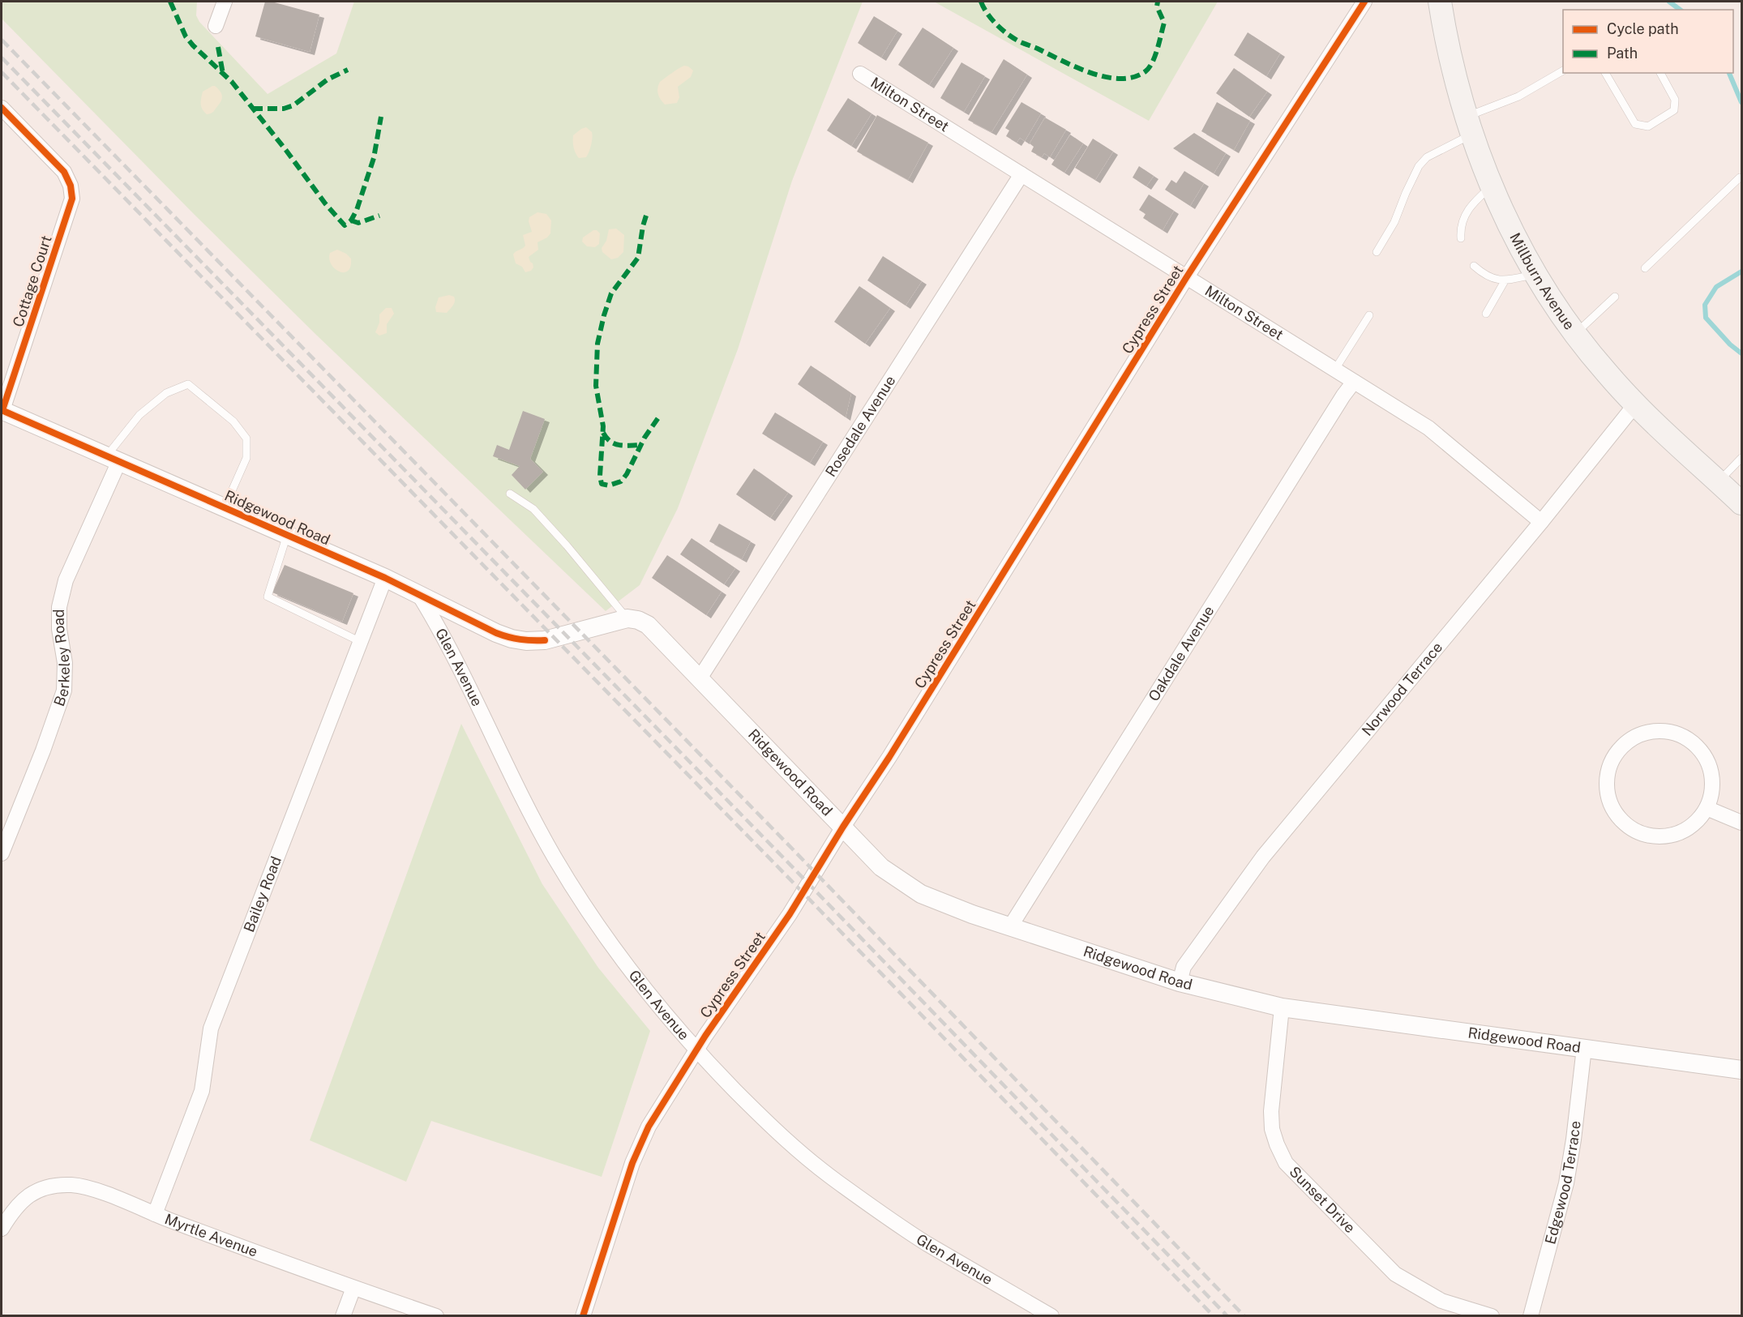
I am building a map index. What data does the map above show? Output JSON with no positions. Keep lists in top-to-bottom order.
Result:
{
  "streets": {
    "main road": ["Millburn Avenue"],
    "street": [
      "Milton Street",
      "Cottage Court",
      "Cypress Street",
      "Rosedale Avenue",
      "Ridgewood Road",
      "Oakdale Avenue",
      "Berkeley Road",
      "Glen Avenue",
      "Norwood Terrace",
      "Bailey Road",
      "Edgewood Terrace",
      "Sunset Drive",
      "Myrtle Avenue"
    ]
  },
  "crossings": [
    ["Milton Street", "Cypress Street"],
    ["Milton Street", "Rosedale Avenue"],
    ["Milton Street", "Oakdale Avenue"],
    ["Milton Street", "Norwood Terrace"],
    ["Millburn Avenue", "Norwood Terrace"],
    ["Cottage Court", "Ridgewood Road"],
    ["Cypress Street", "Ridgewood Road"],
    ["Cypress Street", "Glen Avenue"],
    ["Rosedale Avenue", "Ridgewood Road"],
    ["Ridgewood Road", "Oakdale Avenue"],
    ["Ridgewood Road", "Berkeley Road"],
    ["Ridgewood Road", "Glen Avenue"],
    ["Ridgewood Road", "Norwood Terrace"],
    ["Ridgewood Road", "Bailey Road"],
    ["Ridgewood Road", "Edgewood Terrace"],
    ["Ridgewood Road", "Sunset Drive"],
    ["Bailey Road", "Myrtle Avenue"]
  ],
  "legend": ["Cycle path", "Path"]
}
